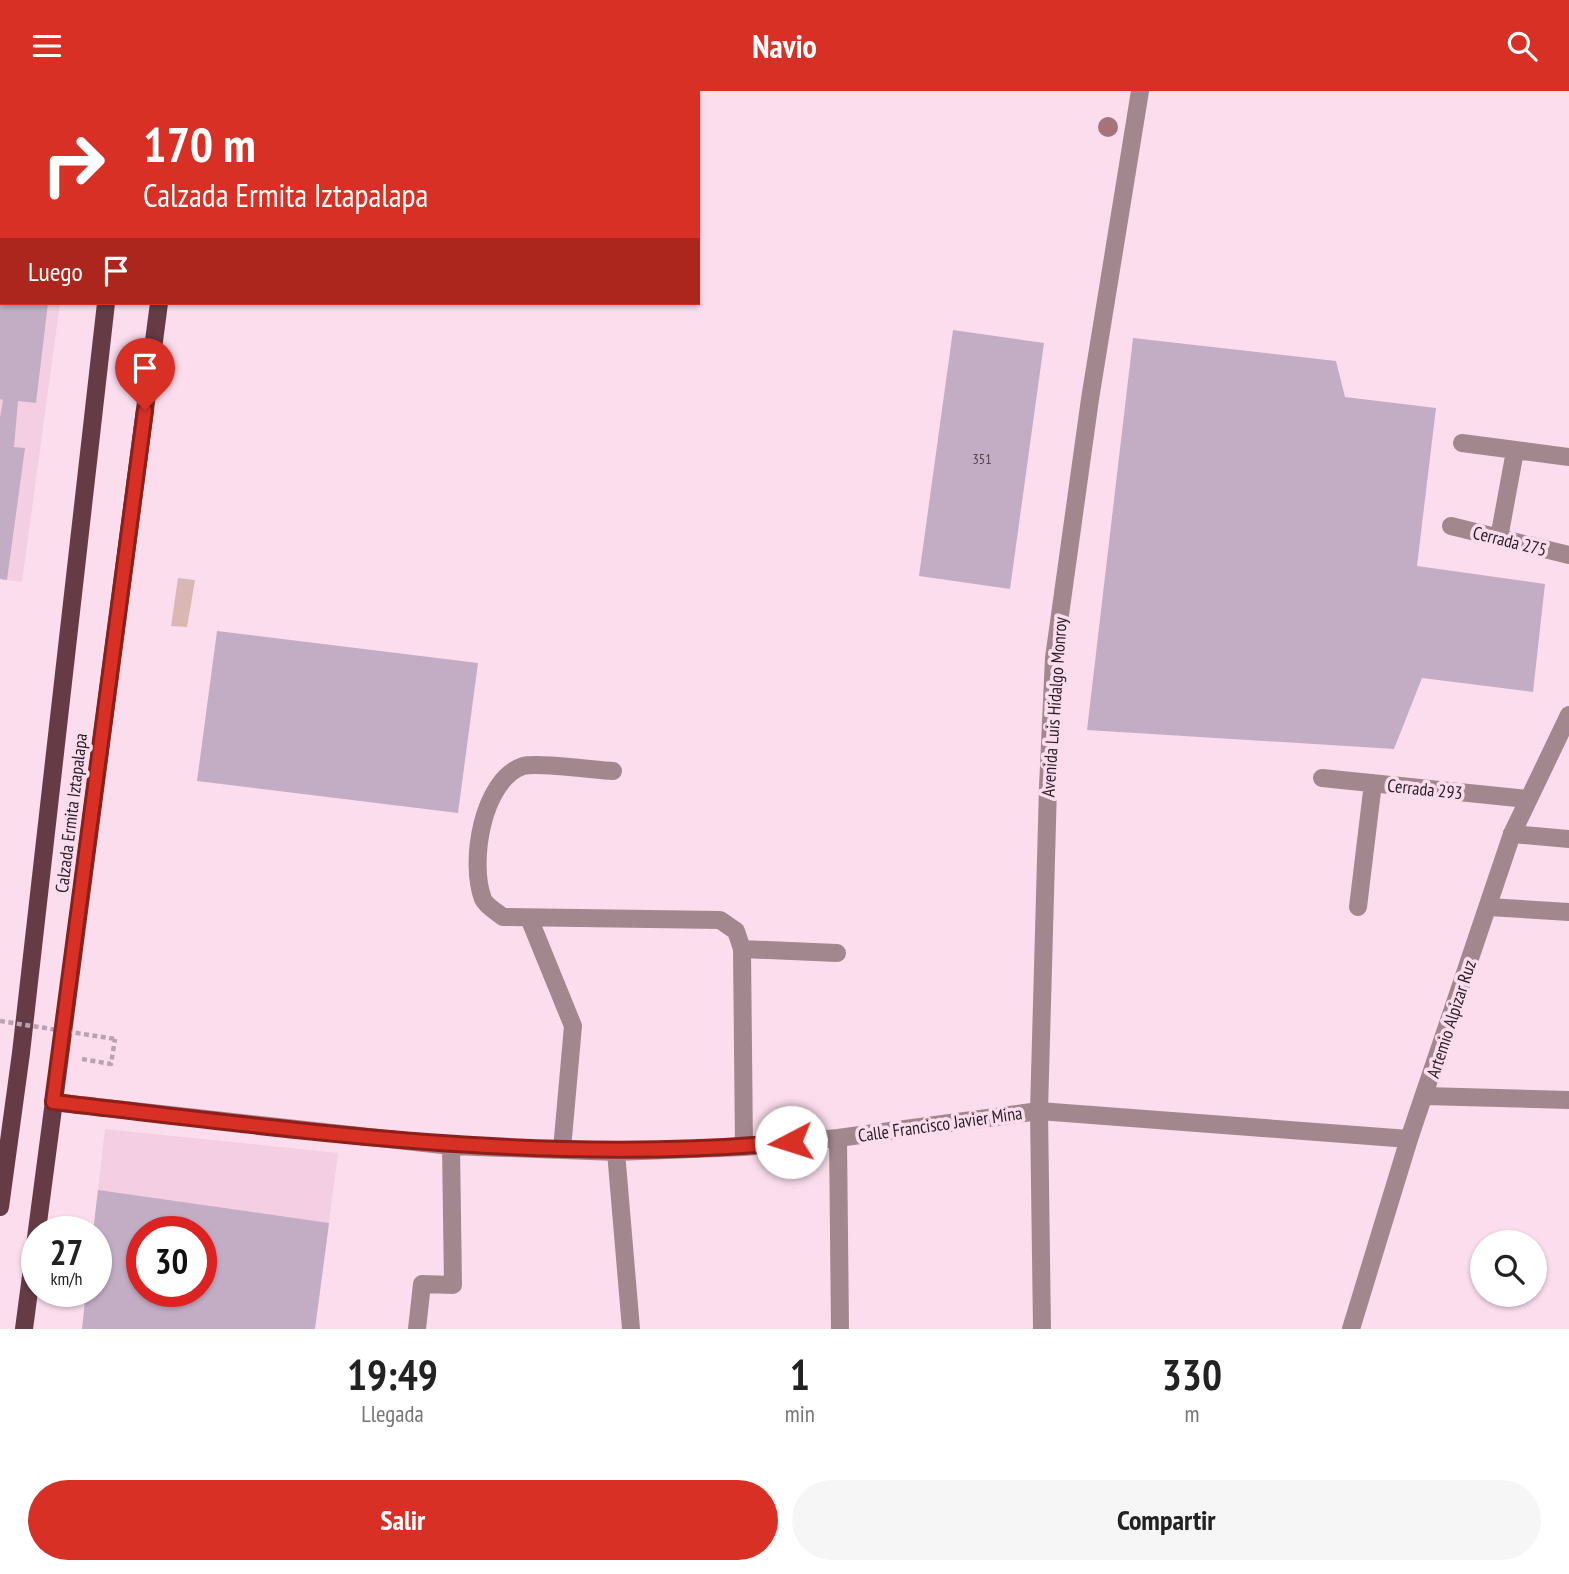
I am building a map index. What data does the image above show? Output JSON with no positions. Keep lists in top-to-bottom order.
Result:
{
  "streets": {
    "main road": ["Calzada Ermita Iztapalapa"],
    "street": [
      "Cerrada 275",
      "Avenida Luis Hidalgo Monroy",
      "Cerrada 293",
      "Artemio Alpizar Ruz",
      "Calle Francisco Javier Mina"
    ]
  },
  "crossings": [
    ["Avenida Luis Hidalgo Monroy", "Calle Francisco Javier Mina"],
    ["Cerrada 293", "Artemio Alpizar Ruz"],
    ["Calzada Ermita Iztapalapa", "Calle Francisco Javier Mina"],
    ["Artemio Alpizar Ruz", "Calle Francisco Javier Mina"]
  ],
  "house_numbers": ["351"],
  "page": {
    "header": "Navio",
    "turn": ["170 m", "Calzada Ermita Iztapalapa"],
    "then": "Luego",
    "speed": "27 km/h",
    "limit": "30",
    "eta": [
      "19:49",
      "Llegada",
      "1",
      "min",
      "330",
      "m"
    ],
    "buttons": ["Salir", "Compartir"]
  }
}
